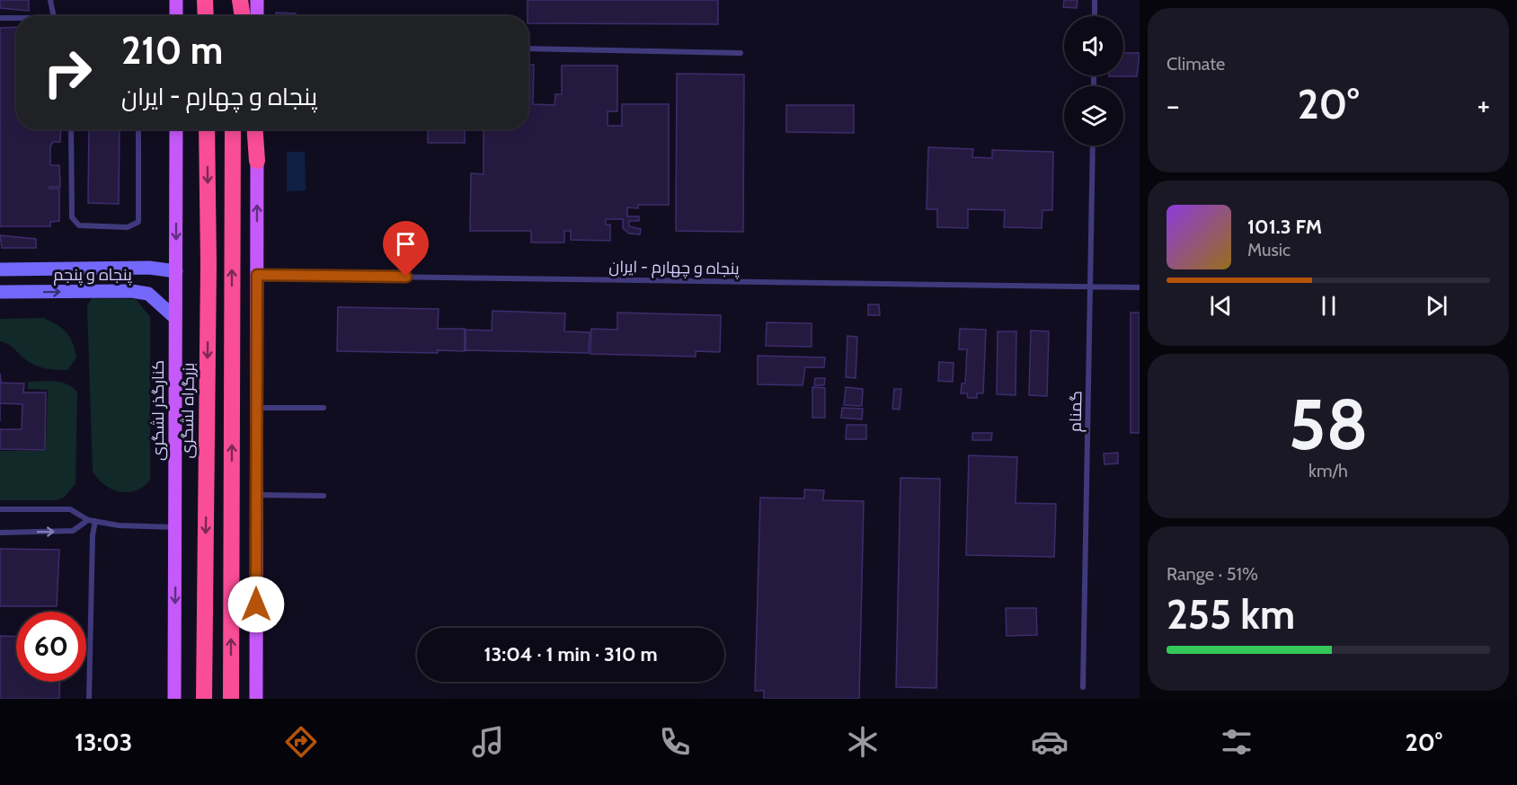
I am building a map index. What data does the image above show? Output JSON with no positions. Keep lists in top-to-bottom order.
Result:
{
  "streets": {
    "highway": ["بزرگراه لشگری"],
    "main road": ["پنجاه و پنجم", "کنارگذر لشگری"],
    "lane": ["پنجاه و چهارم - ایران", "گمنام"]
  },
  "crossings": [
    ["پنجاه و چهارم - ایران", "گمنام"],
    ["پنجاه و پنجم", "کنارگذر لشگری"]
  ],
  "page": {
    "tile": [
      "Climate",
      ["58", "km/h"],
      ["Range · 51%", "255 km"]
    ],
    "turn": ["210 m", "پنجاه و چهارم - ایران"],
    "heat": ["−", "20°", "+"],
    "song": ["101.3 FM", "Music"],
    "limit": "60",
    "trip": "13:04 · 1 min · 310 m",
    "tabs": ["13:03", "20°"]
  }
}
